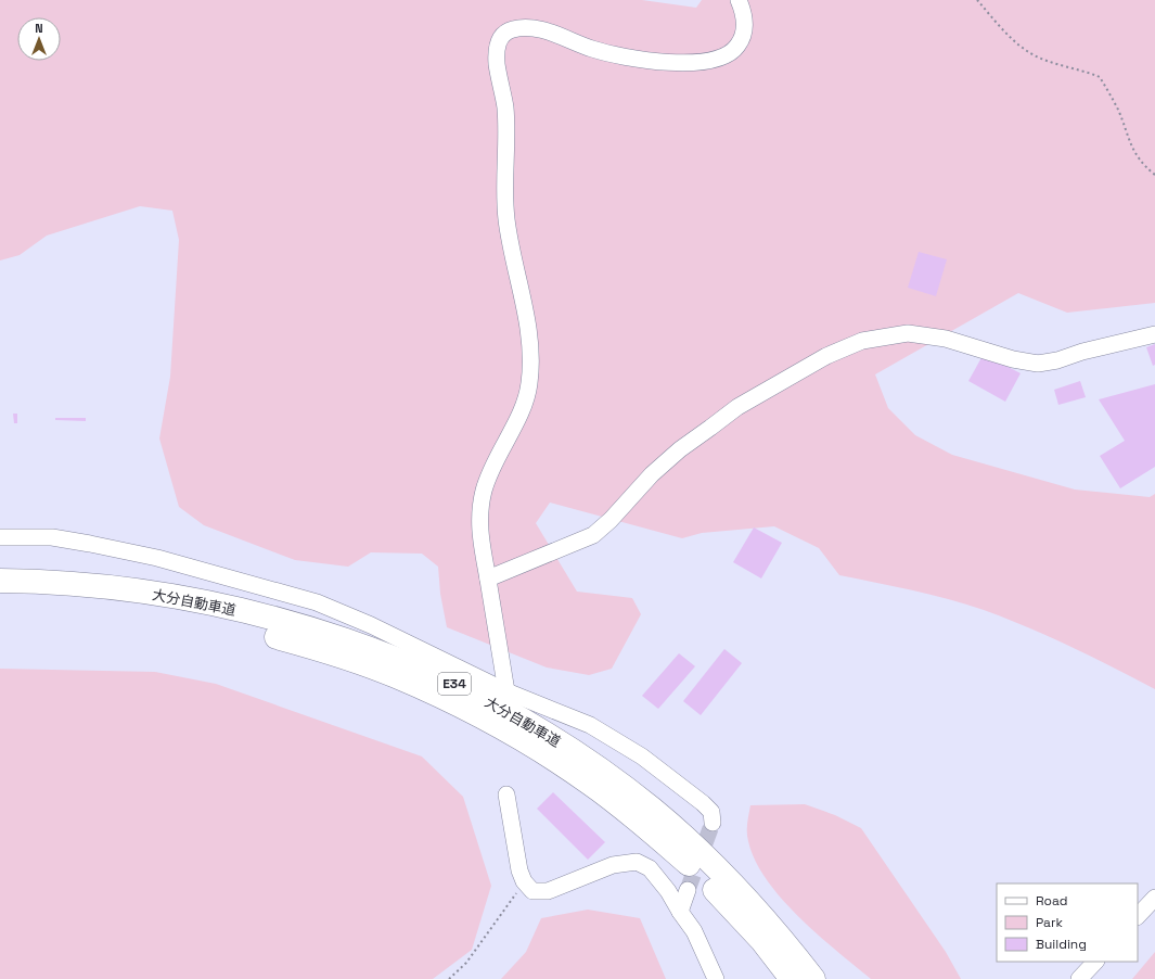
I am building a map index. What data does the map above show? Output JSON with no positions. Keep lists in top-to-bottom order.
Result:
{
  "streets": {
    "highway": ["大分自動車道", "E34"]
  },
  "legend": ["Road", "Park", "Building"],
  "north": "top"
}
